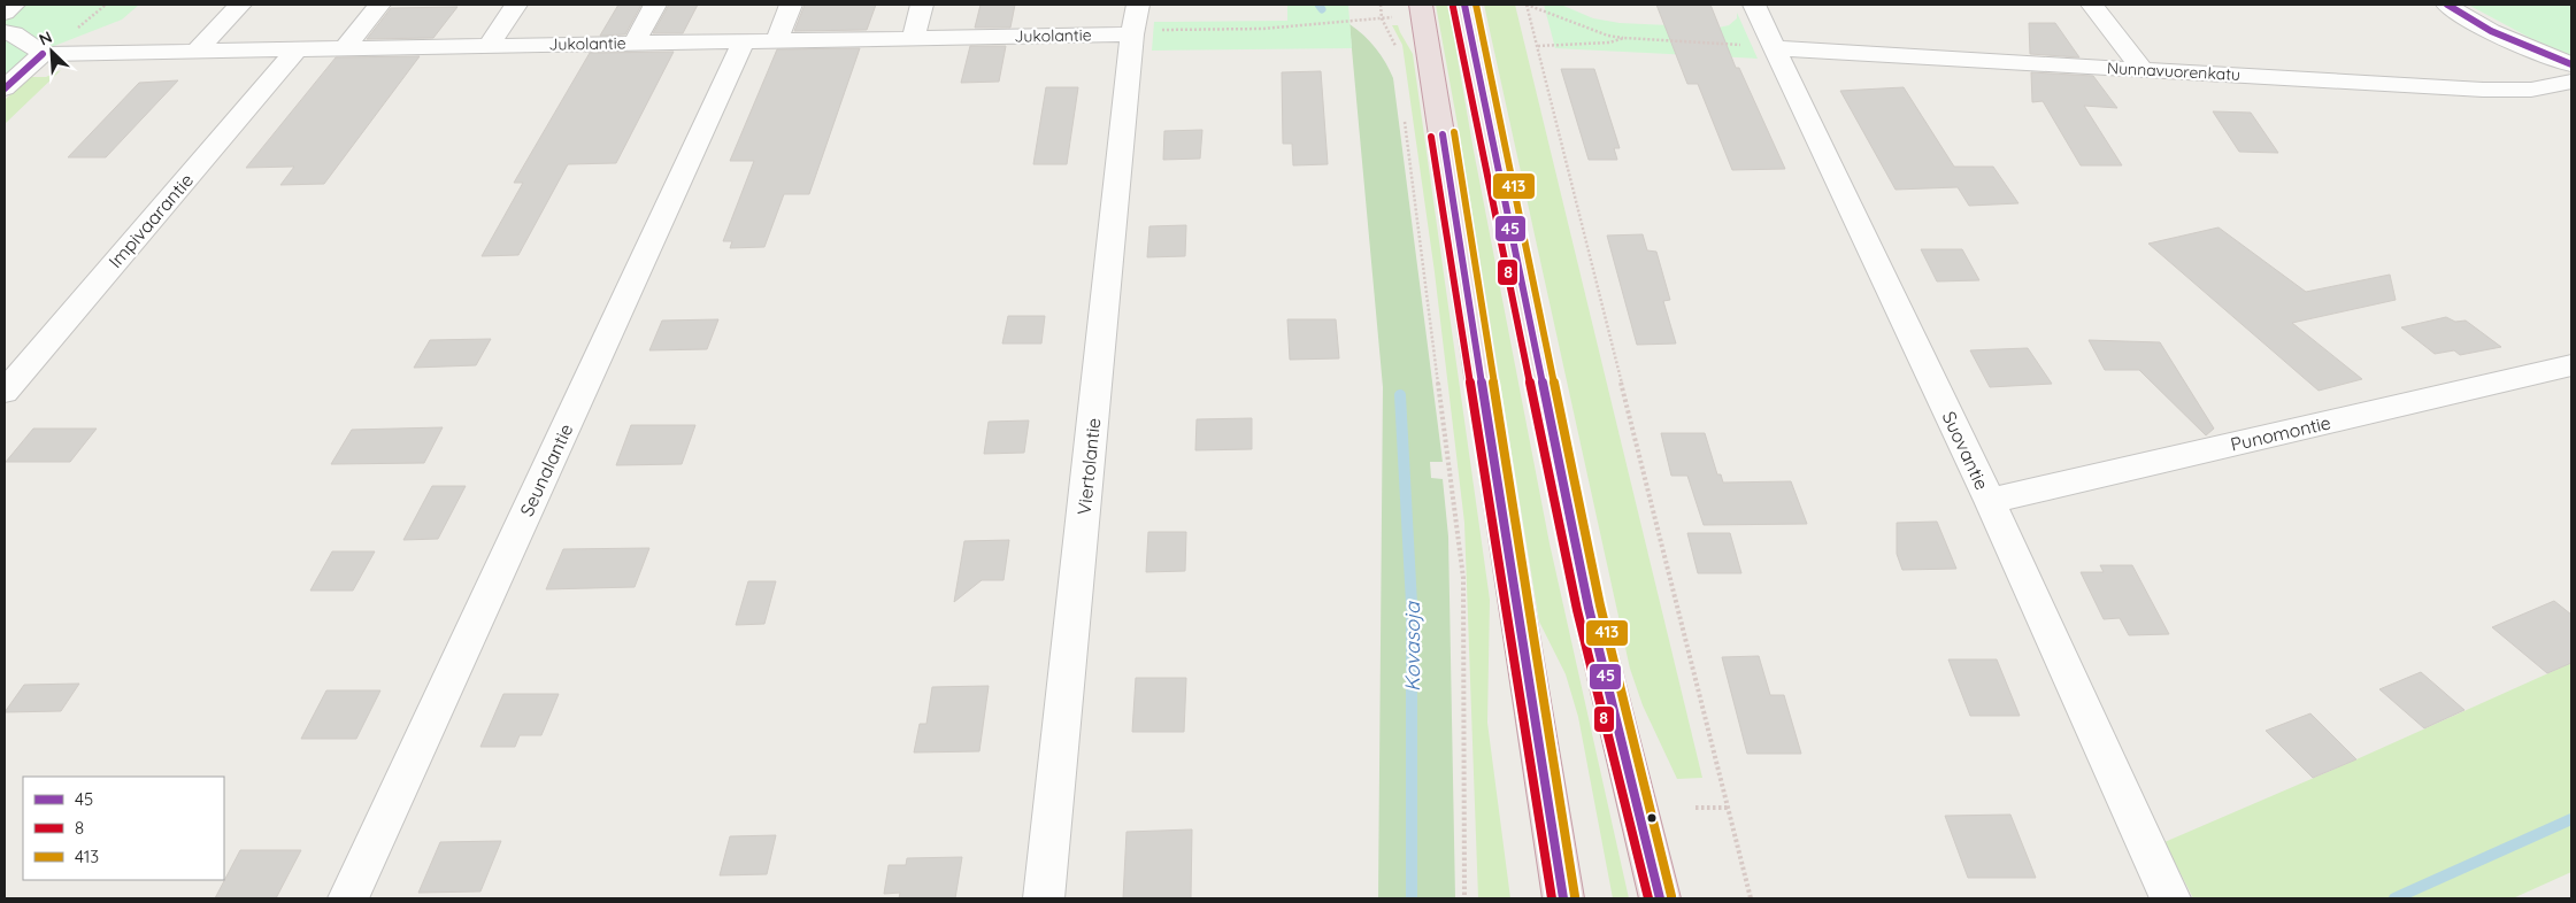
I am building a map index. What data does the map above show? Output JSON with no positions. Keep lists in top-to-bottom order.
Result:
{
  "streets": {
    "street": [
      "Jukolantie",
      "Nunnavuorenkatu",
      "Impivaarantie",
      "Punomontie",
      "Suovantie",
      "Viertolantie",
      "Seunalantie"
    ]
  },
  "crossings": [
    ["Jukolantie", "Impivaarantie"],
    ["Jukolantie", "Viertolantie"],
    ["Jukolantie", "Seunalantie"],
    ["Nunnavuorenkatu", "Suovantie"],
    ["Punomontie", "Suovantie"]
  ],
  "water": ["Kovasoja"],
  "lines": ["transit line 45", "transit line 413", "transit line 8"],
  "legend": ["45", "8", "413"],
  "north": "top left"
}
